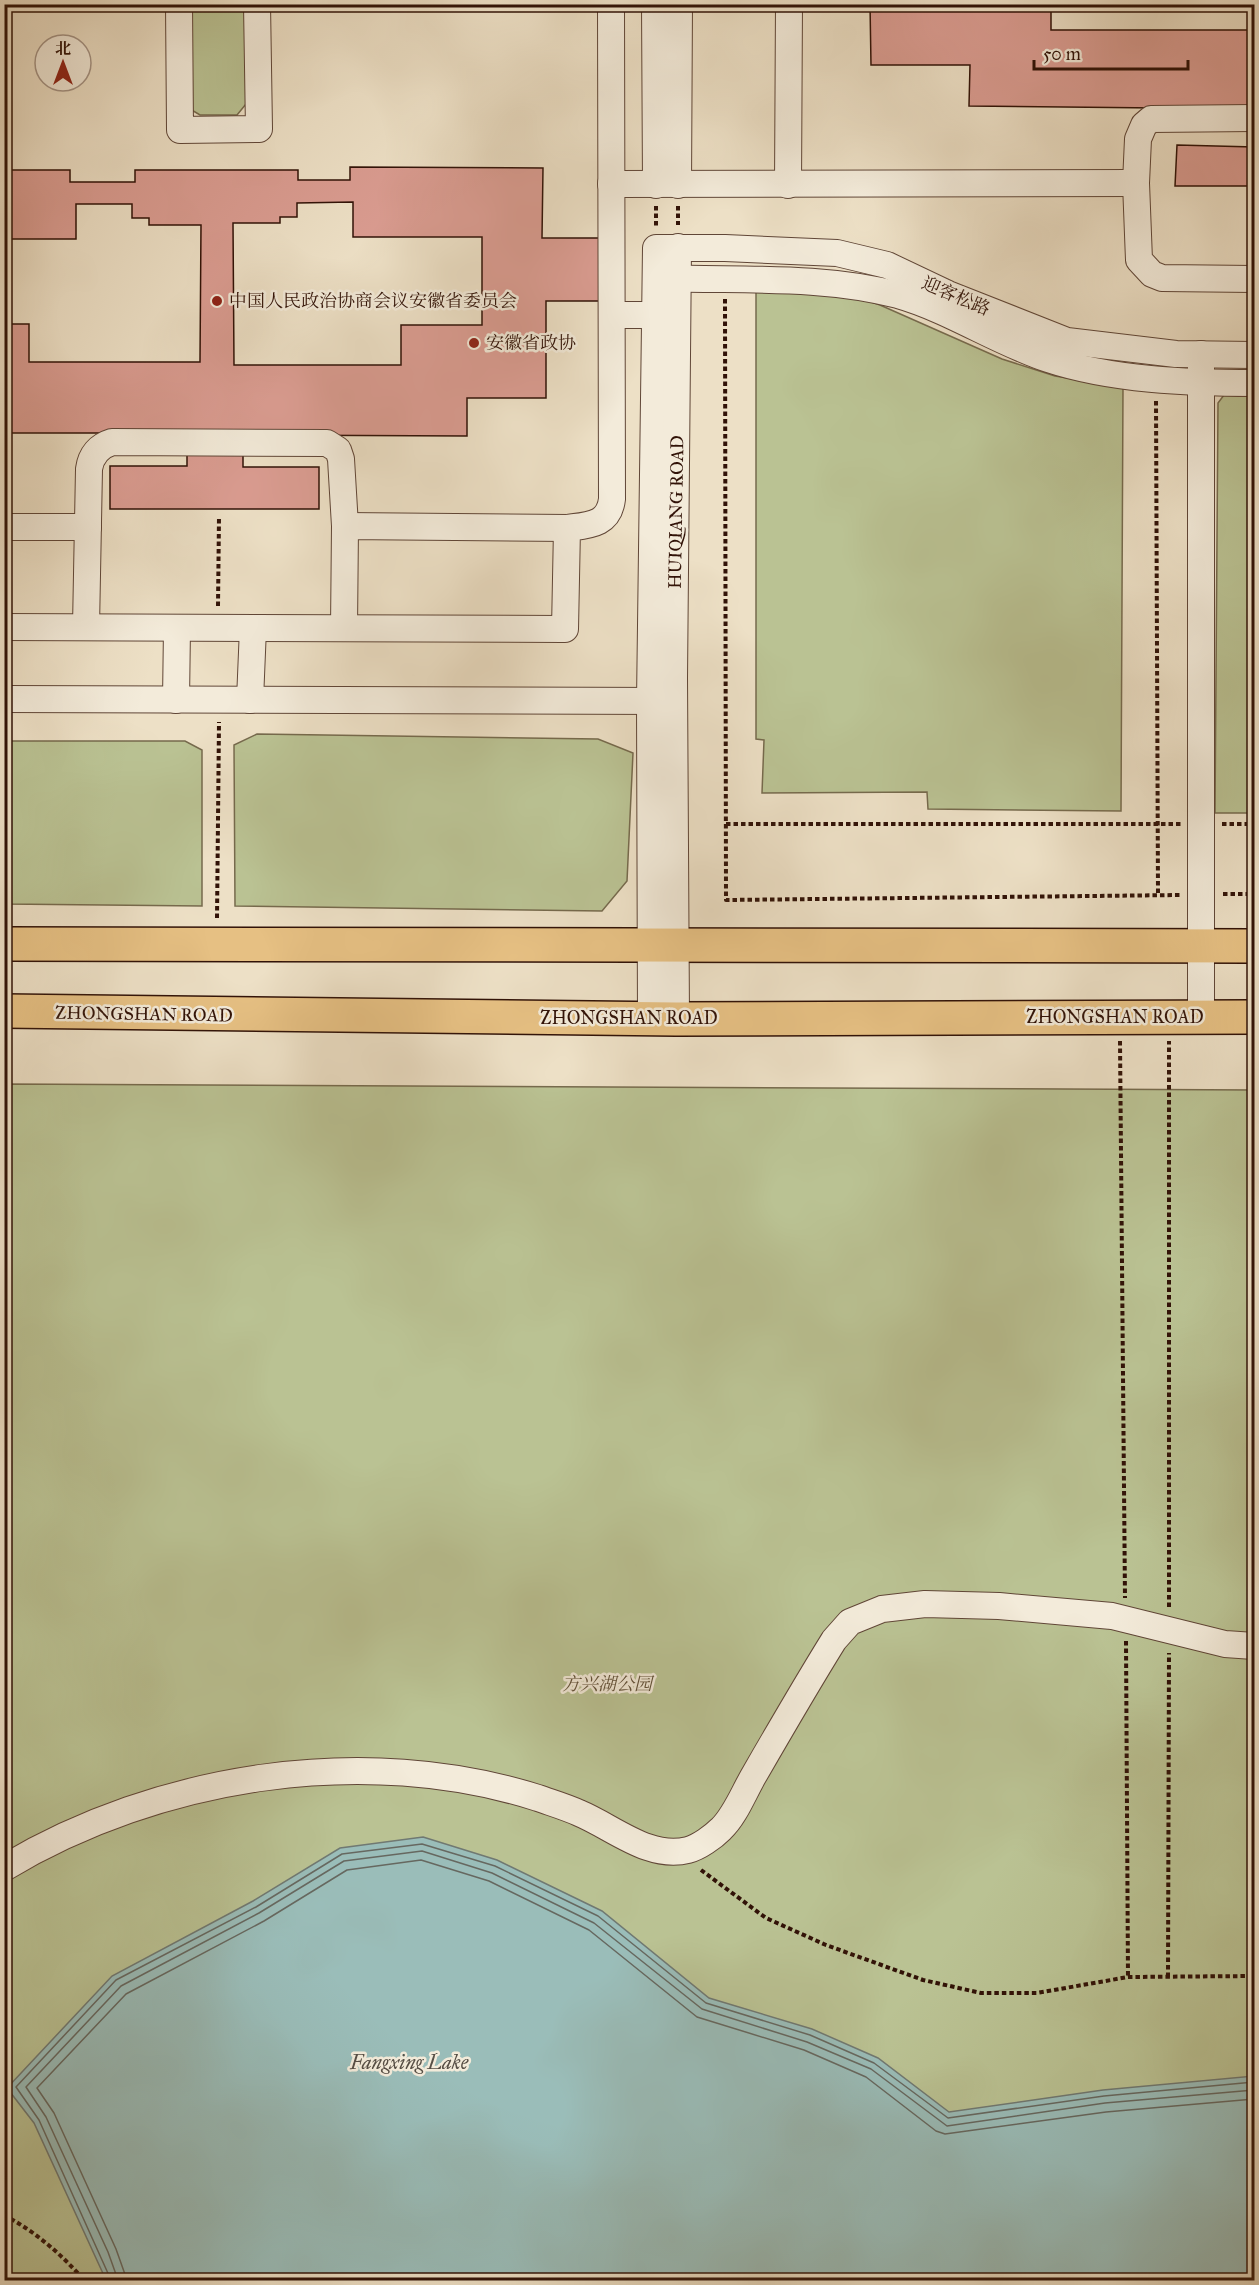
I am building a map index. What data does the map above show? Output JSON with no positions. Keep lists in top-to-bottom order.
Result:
{
  "streets": {
    "main road": ["ZHONGSHAN ROAD"],
    "street": ["迎客松路", "HUIQIANG ROAD"]
  },
  "crossings": [
    ["迎客松路", "HUIQIANG ROAD"],
    ["HUIQIANG ROAD", "ZHONGSHAN ROAD"]
  ],
  "water": ["Fangxing Lake"],
  "parks": ["方兴湖公园"],
  "places": ["中国人民政治协商会议安徽省委员会", "安徽省政协"],
  "scale_bar": "50 m",
  "north": "top"
}
